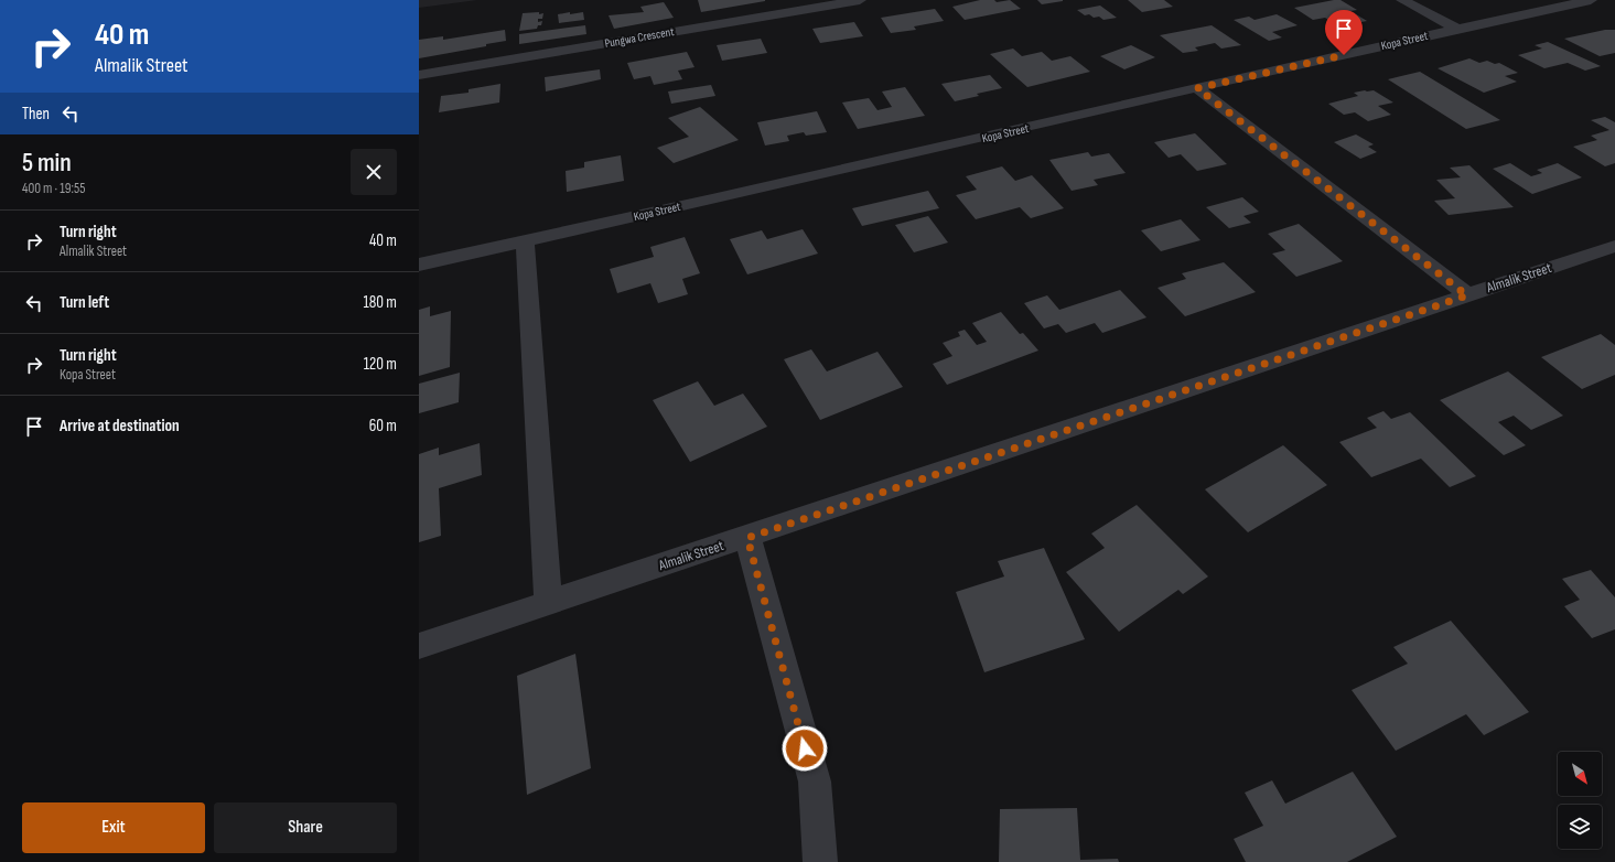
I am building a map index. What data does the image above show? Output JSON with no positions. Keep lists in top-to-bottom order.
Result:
{
  "streets": {
    "street": ["Pungwa Crescent", "Kopa Street", "Almalik Street"]
  },
  "north": "bottom right",
  "page": {
    "turn": ["40 m", "Almalik Street"],
    "then": "Then",
    "heading": ["5 min", "400 m · 19:55"],
    "list": [
      {
        "name": "Turn right",
        "note": "Almalik Street",
        "value": "40 m"
      },
      {
        "name": "Turn left",
        "value": "180 m"
      },
      {
        "name": "Turn right",
        "note": "Kopa Street",
        "value": "120 m"
      },
      {
        "name": "Arrive at destination",
        "value": "60 m"
      }
    ],
    "buttons": ["Exit", "Share"]
  }
}
